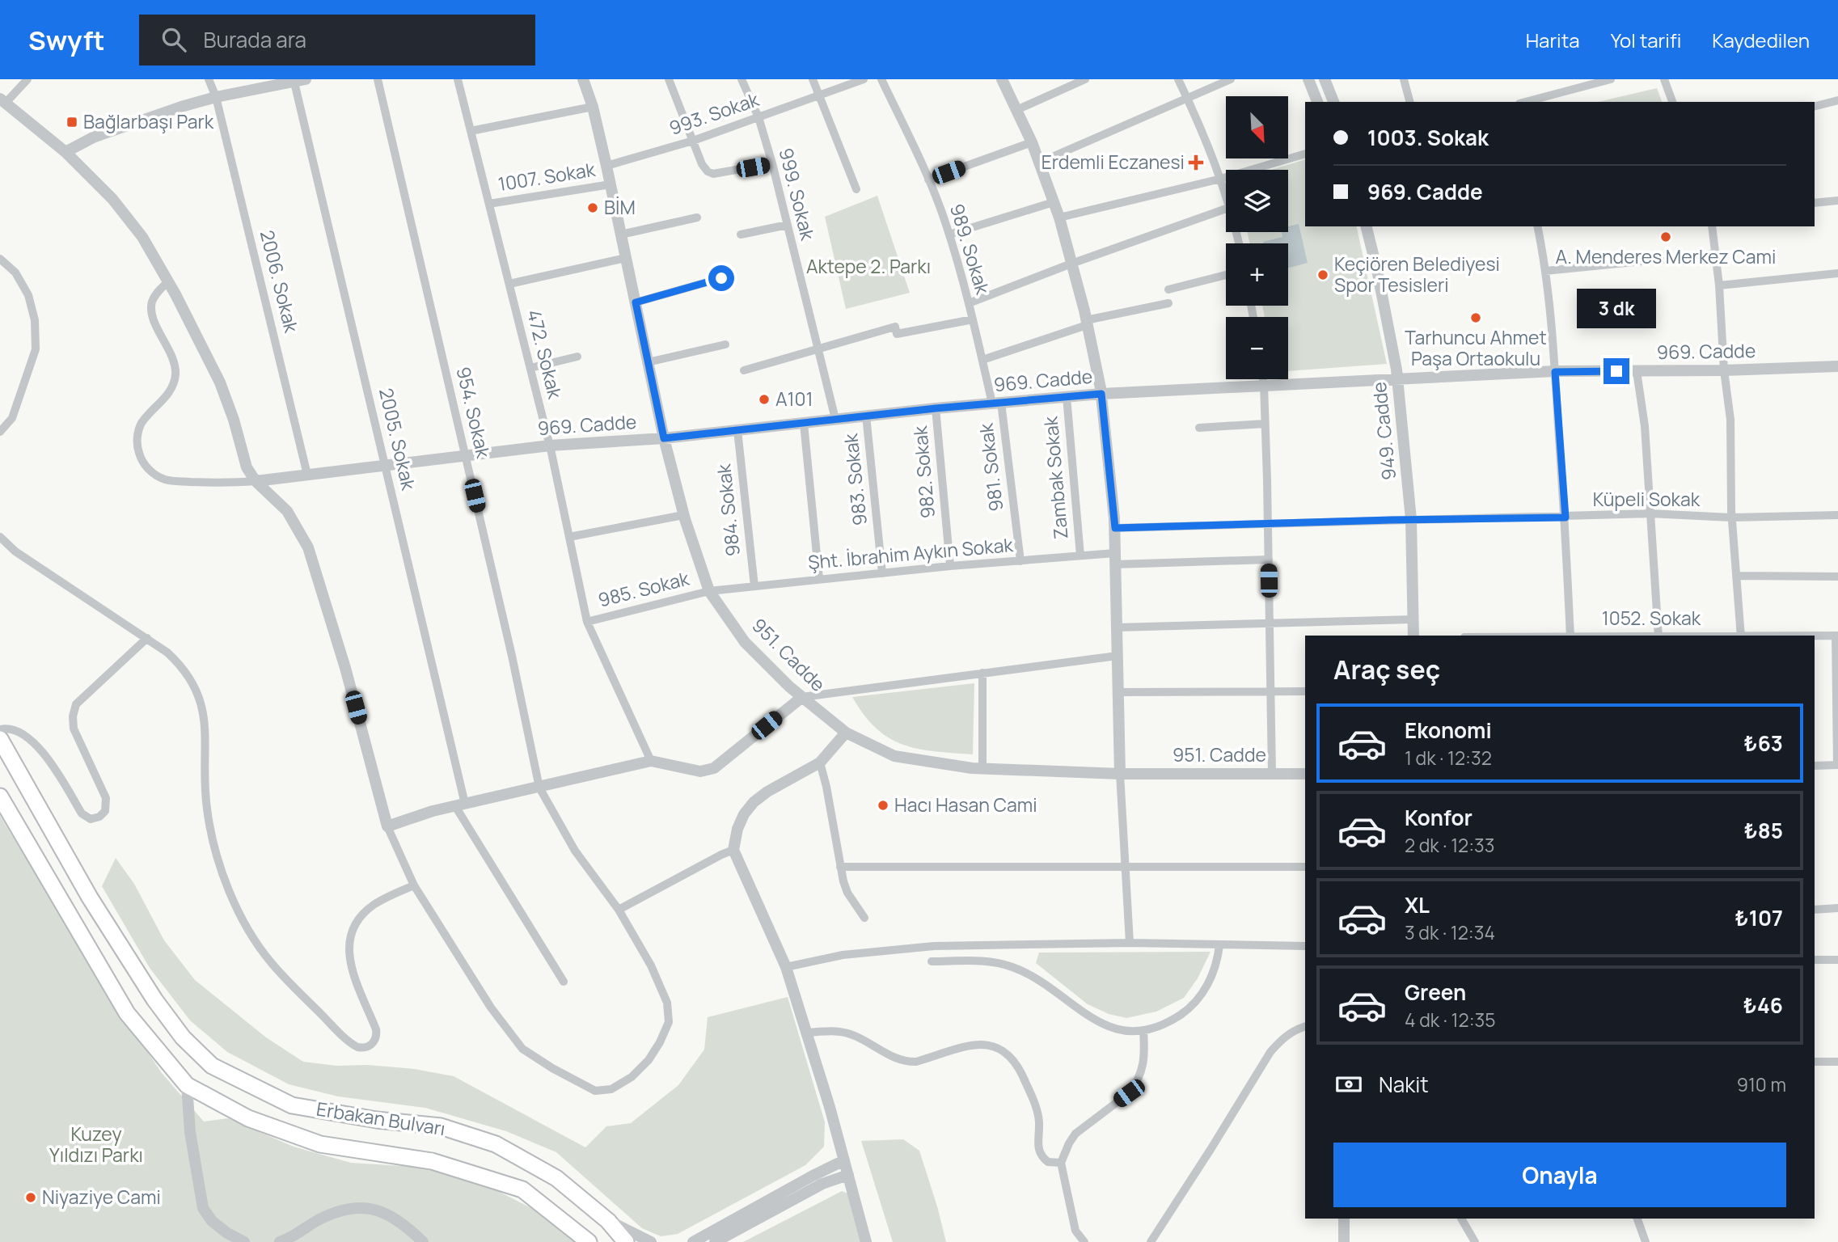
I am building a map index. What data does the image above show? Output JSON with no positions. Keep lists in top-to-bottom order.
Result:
{
  "streets": {
    "highway": ["Erbakan Bulvarı"],
    "street": [
      "993. Sokak",
      "1007. Sokak",
      "999. Sokak",
      "989. Sokak",
      "2006. Sokak",
      "969. Cadde",
      "472. Sokak",
      "954. Sokak",
      "949. Cadde",
      "2005. Sokak",
      "981. Sokak",
      "982. Sokak",
      "Zambak Sokak",
      "983. Sokak",
      "Küpeli Sokak",
      "984. Sokak",
      "Şht. İbrahim Aykın Sokak",
      "985. Sokak",
      "1052. Sokak",
      "951. Cadde"
    ]
  },
  "crossings": [
    ["993. Sokak", "999. Sokak"],
    ["993. Sokak", "951. Cadde"],
    ["1007. Sokak", "472. Sokak"],
    ["1007. Sokak", "951. Cadde"],
    ["999. Sokak", "969. Cadde"],
    ["989. Sokak", "969. Cadde"],
    ["989. Sokak", "981. Sokak"],
    ["2006. Sokak", "969. Cadde"],
    ["969. Cadde", "472. Sokak"],
    ["969. Cadde", "954. Sokak"],
    ["969. Cadde", "949. Cadde"],
    ["969. Cadde", "2005. Sokak"],
    ["969. Cadde", "981. Sokak"],
    ["969. Cadde", "982. Sokak"],
    ["969. Cadde", "Zambak Sokak"],
    ["969. Cadde", "983. Sokak"],
    ["969. Cadde", "984. Sokak"],
    ["969. Cadde", "951. Cadde"],
    ["472. Sokak", "985. Sokak"],
    ["949. Cadde", "Küpeli Sokak"],
    ["981. Sokak", "Şht. İbrahim Aykın Sokak"],
    ["982. Sokak", "Şht. İbrahim Aykın Sokak"],
    ["Zambak Sokak", "Şht. İbrahim Aykın Sokak"],
    ["983. Sokak", "Şht. İbrahim Aykın Sokak"],
    ["984. Sokak", "Şht. İbrahim Aykın Sokak"],
    ["Şht. İbrahim Aykın Sokak", "985. Sokak"],
    ["Şht. İbrahim Aykın Sokak", "951. Cadde"],
    ["985. Sokak", "951. Cadde"]
  ],
  "parks": ["Aktepe 2. Parkı", "Kuzey Yıldızı Parkı"],
  "places": {
    "transit": ["Bağlarbaşı Park"],
    "health": ["Erdemli Eczanesi"],
    "other": [
      "BİM",
      "A. Menderes Merkez Cami",
      "Keçiören Belediyesi Spor Tesisleri",
      "Tarhuncu Ahmet Paşa Ortaokulu",
      "A101",
      "Hacı Hasan Cami",
      "Niyaziye Cami"
    ]
  },
  "north": "bottom right",
  "page": {
    "header": "Swyft",
    "search": "Burada ara",
    "nav": ["Harita", "Yol tarifi", "Kaydedilen"],
    "map_buttons": ["+", "−"],
    "banner": ["1003. Sokak", "969. Cadde"],
    "bubble": "3 dk",
    "heading": "Araç seç",
    "list": [
      {
        "name": "Ekonomi",
        "note": "1 dk · 12:32",
        "value": "₺63"
      },
      {
        "name": "Konfor",
        "note": "2 dk · 12:33",
        "value": "₺85"
      },
      {
        "name": "XL",
        "note": "3 dk · 12:34",
        "value": "₺107"
      },
      {
        "name": "Green",
        "note": "4 dk · 12:35",
        "value": "₺46"
      }
    ],
    "pay": ["Nakit", "910 m"],
    "buttons": "Onayla"
  }
}
